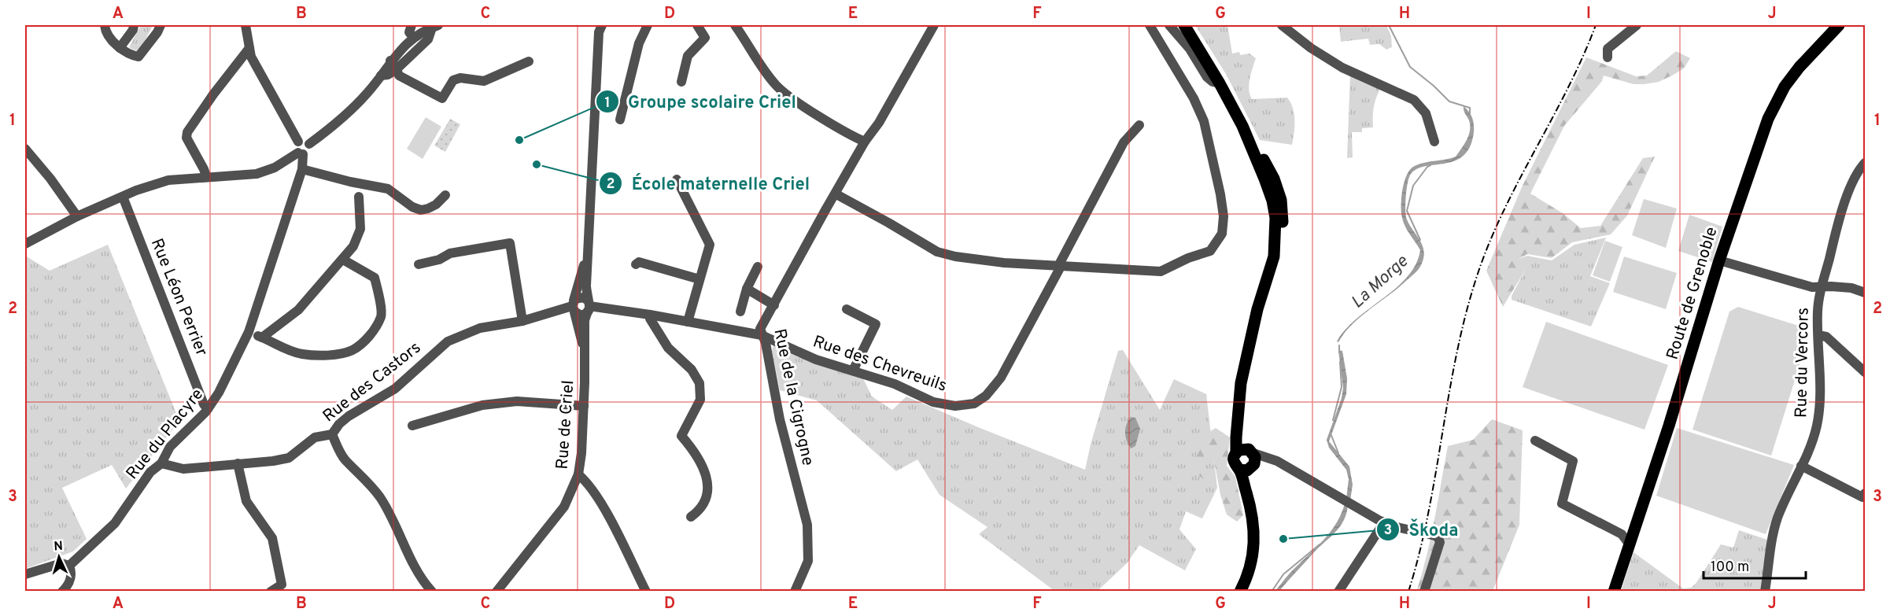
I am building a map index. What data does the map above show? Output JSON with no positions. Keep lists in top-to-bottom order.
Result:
{
  "streets": {
    "main road": ["Route de Grenoble"],
    "street": [
      "Rue Léon Perrier",
      "Rue du Vercors",
      "Rue des Chevreuils",
      "Rue des Castors",
      "Rue de la Cigrogne",
      "Rue de Criel",
      "Rue du Placyre"
    ]
  },
  "crossings": [
    ["Rue Léon Perrier", "Rue du Placyre"],
    ["Rue des Chevreuils", "Rue de la Cigrogne"],
    ["Rue des Chevreuils", "Rue de Criel"],
    ["Rue des Castors", "Rue de Criel"],
    ["Rue des Castors", "Rue du Placyre"]
  ],
  "water": ["La Morge"],
  "places": ["Groupe scolaire Criel", "École maternelle Criel", "Škoda"],
  "scale_bar": "100 m",
  "north": "top",
  "grid": {
    "columns": [
      "A",
      "B",
      "C",
      "D",
      "E",
      "F",
      "G",
      "H",
      "I",
      "J"
    ],
    "rows": ["1", "2", "3"]
  }
}
